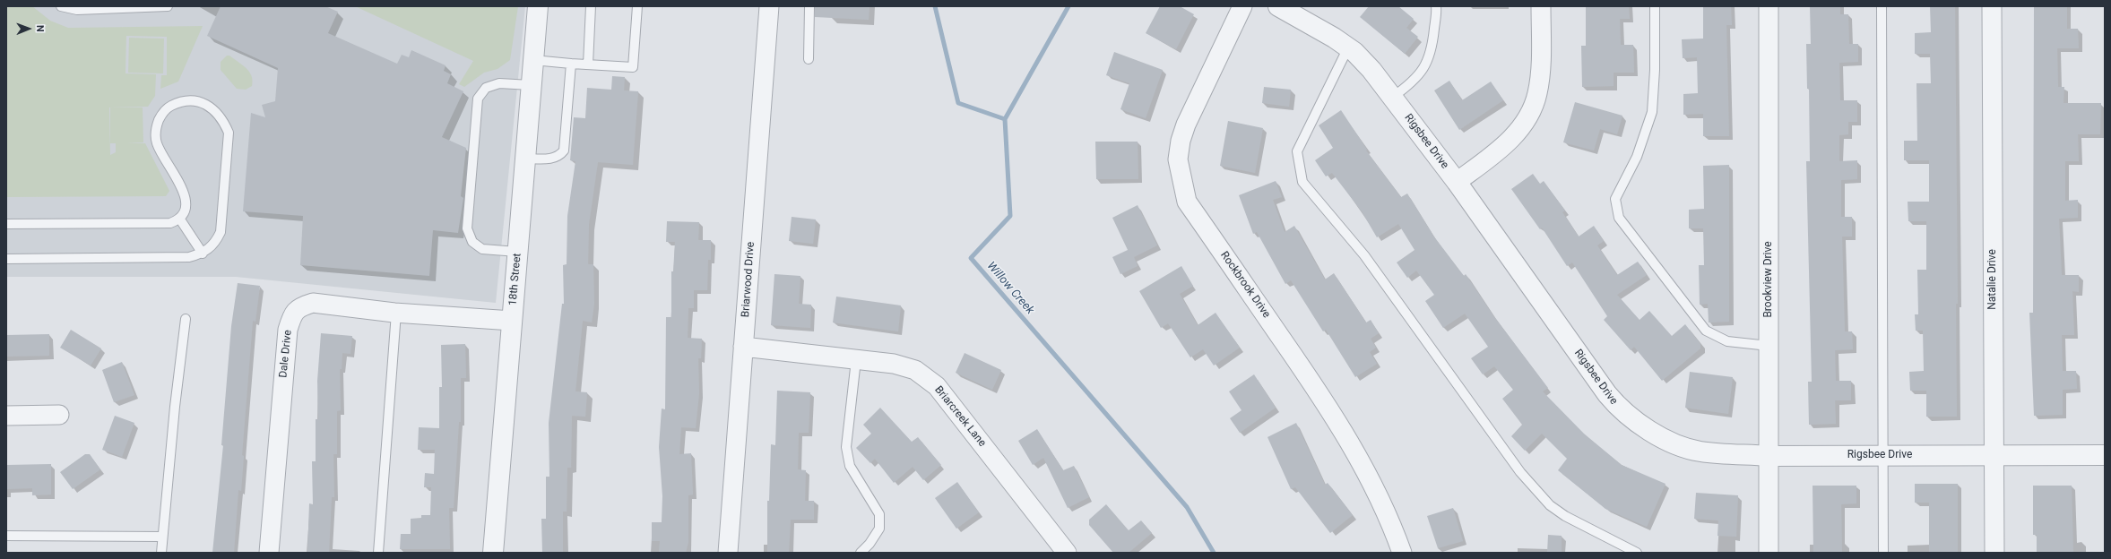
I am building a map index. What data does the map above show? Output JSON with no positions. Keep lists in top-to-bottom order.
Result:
{
  "streets": {
    "street": [
      "Rigsbee Drive",
      "18th Street",
      "Briarwood Drive",
      "Brookview Drive",
      "Natalie Drive",
      "Rockbrook Drive",
      "Dale Drive",
      "Briarcreek Lane"
    ]
  },
  "crossings": [
    ["Rigsbee Drive", "Brookview Drive"],
    ["Rigsbee Drive", "Natalie Drive"],
    ["18th Street", "Dale Drive"],
    ["Briarwood Drive", "Briarcreek Lane"]
  ],
  "water": ["Willow Creek"],
  "north": "right"
}
